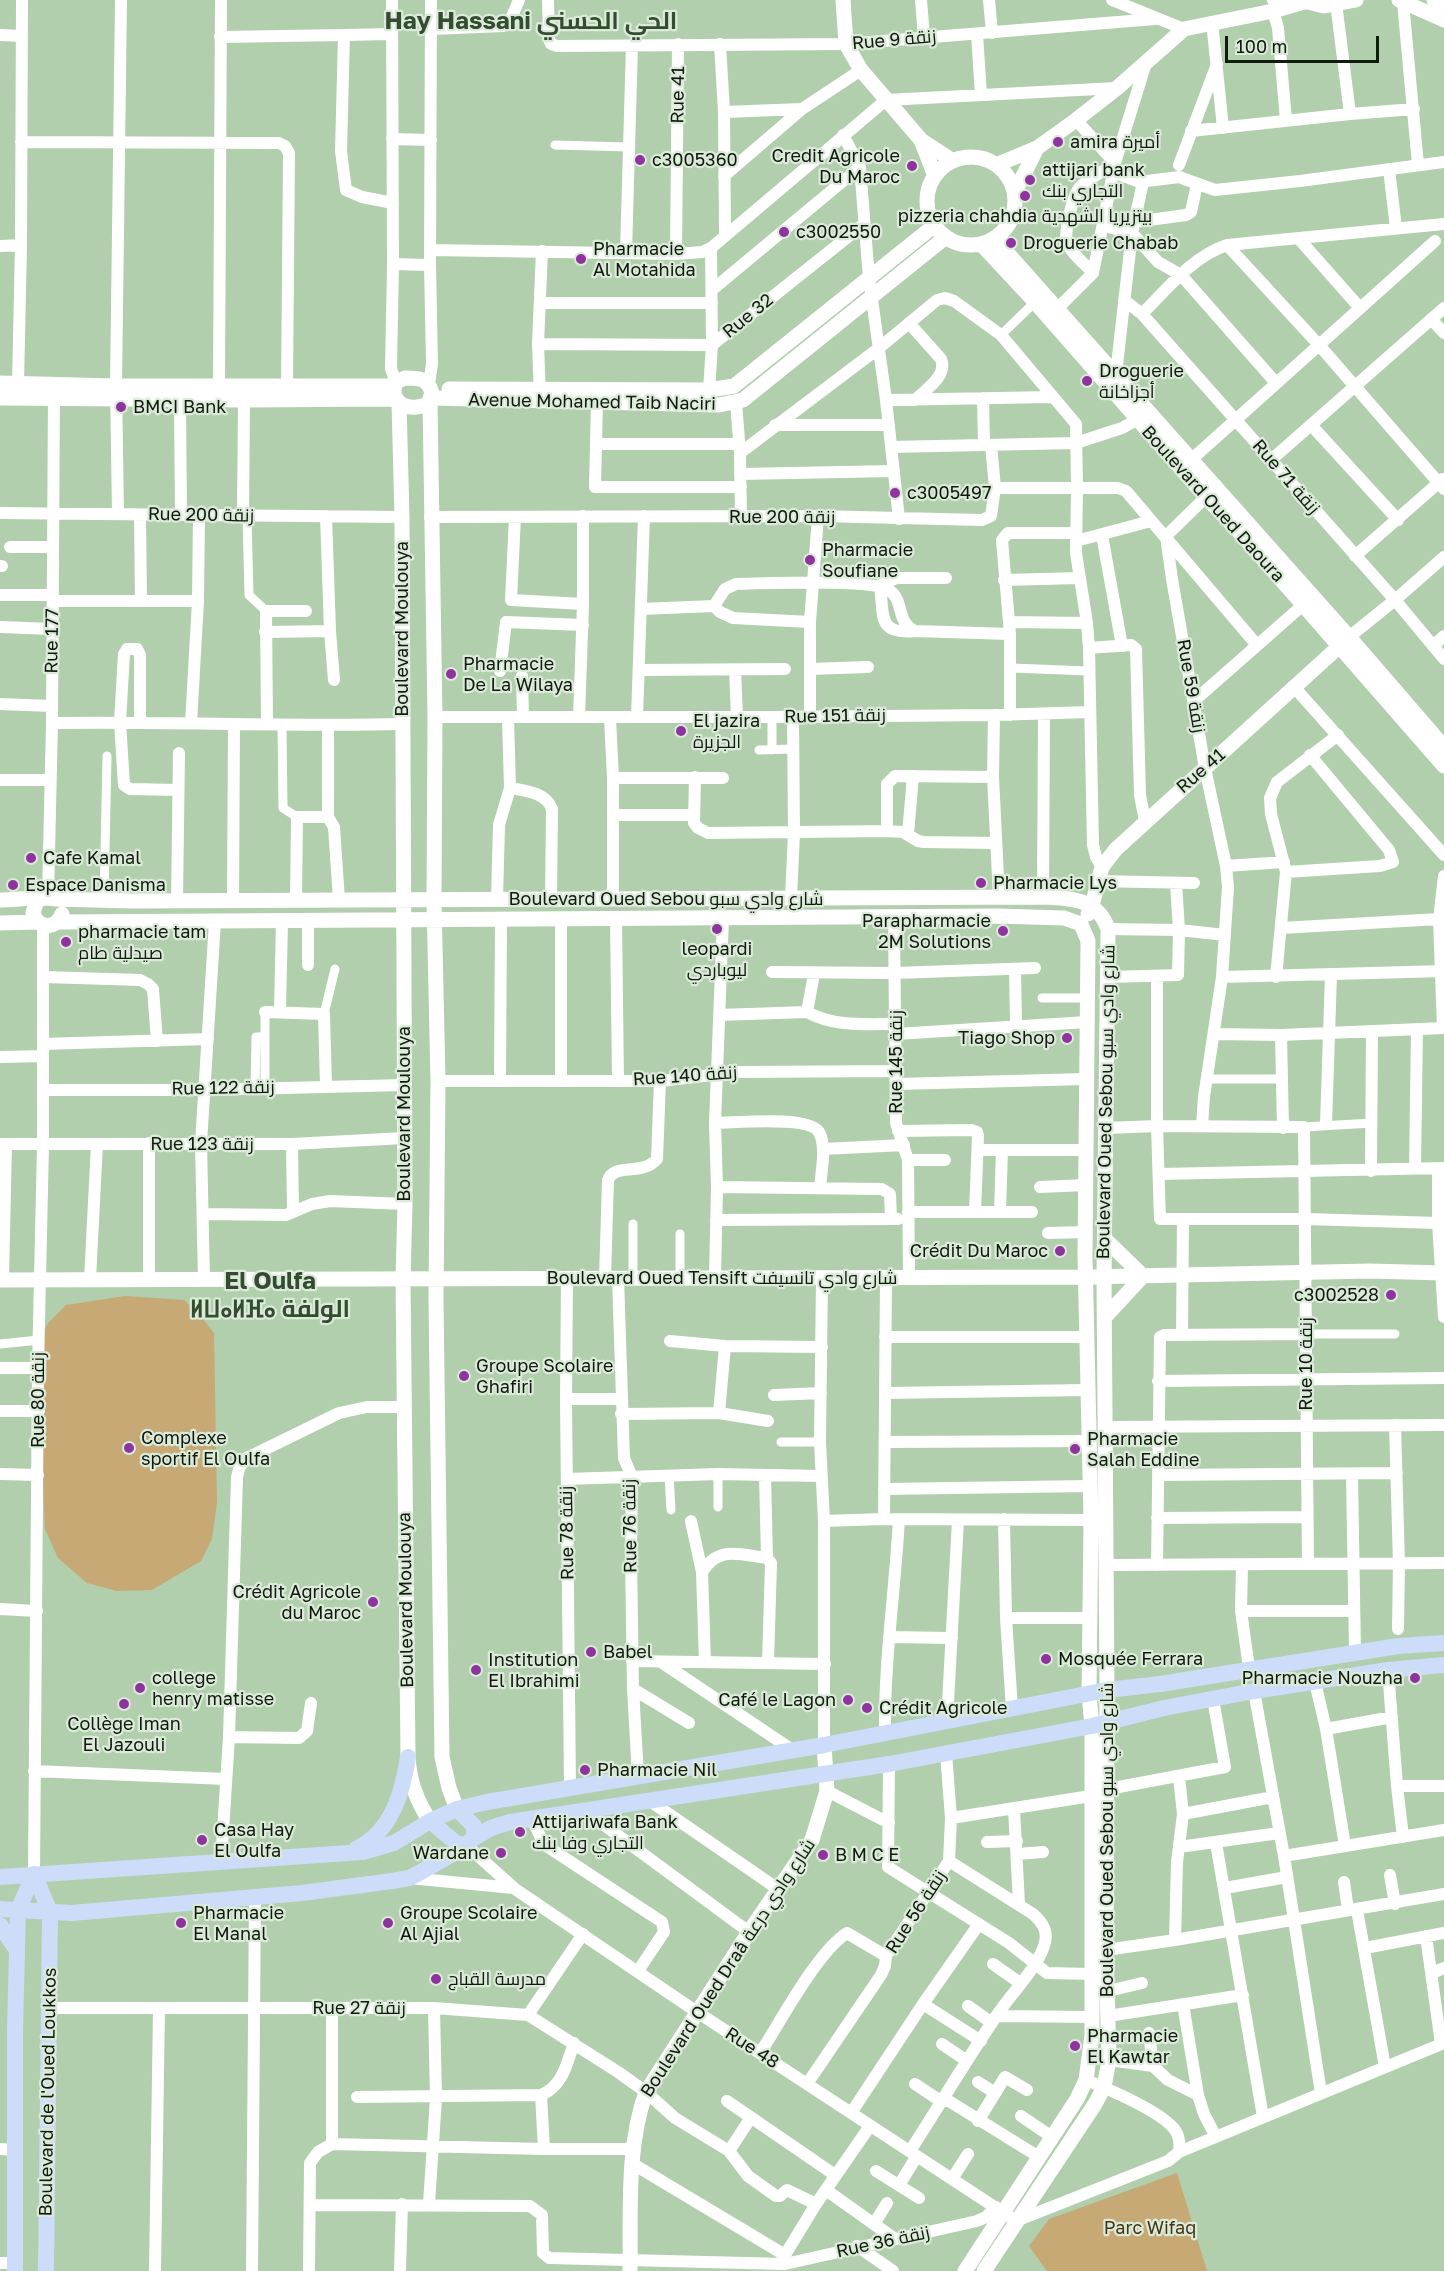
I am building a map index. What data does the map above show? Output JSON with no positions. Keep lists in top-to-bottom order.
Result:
{
  "streets": {
    "main road": ["Boulevard de l'Oued Loukkos"],
    "street": [
      "Rue 9 زنقة",
      "Rue 41",
      "Rue 32",
      "Avenue Mohamed Taib Naciri",
      "Rue 71 زنقة",
      "Boulevard Oued Daoura",
      "Rue 200 زنقة",
      "Boulevard Moulouya",
      "Rue 177",
      "Rue 59 زنقة",
      "Rue 151 زنقة",
      "Boulevard Oued Sebou شارع وادي سبو",
      "Rue 145 زنقة",
      "Rue 140 زنقة",
      "Rue 122 زنقة",
      "Rue 123 زنقة",
      "Boulevard Oued Tensift شارع وادي تانسيفت",
      "Rue 10 زنقة",
      "Rue 80 زنقة",
      "Rue 76 زنقة",
      "Rue 78 زنقة",
      "Rue 56 زنقة",
      "Boulevard Oued Draâ شارع وادي درعة",
      "Rue 27 زنقة",
      "Rue 48",
      "Rue 36 زنقة"
    ]
  },
  "crossings": [
    ["Rue 9 زنقة", "Rue 41"],
    ["Rue 41", "Boulevard Oued Daoura"],
    ["Rue 41", "Rue 59 زنقة"],
    ["Rue 41", "Boulevard Oued Sebou شارع وادي سبو"],
    ["Avenue Mohamed Taib Naciri", "Boulevard Oued Daoura"],
    ["Avenue Mohamed Taib Naciri", "Boulevard Moulouya"],
    ["Rue 200 زنقة", "Boulevard Moulouya"],
    ["Rue 200 زنقة", "Rue 177"],
    ["Boulevard Moulouya", "Rue 151 زنقة"],
    ["Boulevard Moulouya", "Boulevard Oued Sebou شارع وادي سبو"],
    ["Boulevard Moulouya", "Rue 140 زنقة"],
    ["Boulevard Moulouya", "Rue 122 زنقة"],
    ["Boulevard Moulouya", "Rue 123 زنقة"],
    ["Boulevard Moulouya", "Boulevard Oued Tensift شارع وادي تانسيفت"],
    ["Rue 177", "Boulevard Oued Sebou شارع وادي سبو"],
    ["Rue 177", "Rue 80 زنقة"],
    ["Boulevard Oued Sebou شارع وادي سبو", "Rue 145 زنقة"],
    ["Boulevard Oued Sebou شارع وادي سبو", "Rue 140 زنقة"],
    ["Boulevard Oued Sebou شارع وادي سبو", "Boulevard Oued Tensift شارع وادي تانسيفت"],
    ["Boulevard Oued Sebou شارع وادي سبو", "Rue 80 زنقة"],
    ["Boulevard Oued Sebou شارع وادي سبو", "Rue 48"],
    ["Boulevard Oued Sebou شارع وادي سبو", "Rue 36 زنقة"],
    ["Rue 145 زنقة", "Rue 140 زنقة"],
    ["Rue 145 زنقة", "Boulevard Oued Tensift شارع وادي تانسيفت"],
    ["Rue 140 زنقة", "Rue 76 زنقة"],
    ["Rue 122 زنقة", "Rue 80 زنقة"],
    ["Rue 123 زنقة", "Rue 80 زنقة"],
    ["Boulevard Oued Tensift شارع وادي تانسيفت", "Rue 10 زنقة"],
    ["Boulevard Oued Tensift شارع وادي تانسيفت", "Rue 80 زنقة"],
    ["Boulevard Oued Tensift شارع وادي تانسيفت", "Rue 76 زنقة"],
    ["Boulevard Oued Tensift شارع وادي تانسيفت", "Rue 78 زنقة"],
    ["Rue 56 زنقة", "Rue 48"],
    ["Boulevard Oued Draâ شارع وادي درعة", "Rue 27 زنقة"],
    ["Boulevard Oued Draâ شارع وادي درعة", "Rue 48"],
    ["Boulevard Oued Draâ شارع وادي درعة", "Rue 36 زنقة"],
    ["Rue 27 زنقة", "Boulevard de l'Oued Loukkos"],
    ["Rue 48", "Rue 36 زنقة"]
  ],
  "districts": ["Hay Hassani الحي الحسني", "El Oulfa ⵍⵡⴰⵍⴼⴰ الولفة"],
  "parks": ["Parc Wifaq"],
  "places": [
    "amira أميرة",
    "c3005360",
    "Credit Agricole Du Maroc",
    "attijari bank التجاري بنك",
    "pizzeria chahdia بيتزيريا الشهدية",
    "c3002550",
    "Droguerie Chabab",
    "Pharmacie Al Motahida",
    "Droguerie أجزاخانة",
    "BMCI Bank",
    "c3005497",
    "Pharmacie Soufiane",
    "Pharmacie De La Wilaya",
    "El jazira الجزيرة",
    "Cafe Kamal",
    "Pharmacie Lys",
    "Espace Danisma",
    "leopardi ليوباردي",
    "Parapharmacie 2M Solutions",
    "pharmacie tam صيدلية طام",
    "Tiago Shop",
    "Crédit Du Maroc",
    "c3002528",
    "Groupe Scolaire Ghafiri",
    "Complexe sportif El Oulfa",
    "Pharmacie Salah Eddine",
    "Crédit Agricole du Maroc",
    "Babel",
    "Mosquée Ferrara",
    "Institution El Ibrahimi",
    "Pharmacie Nouzha",
    "college henry matisse",
    "Café le Lagon",
    "Collège Iman El Jazouli",
    "Crédit Agricole",
    "Pharmacie Nil",
    "Attijariwafa Bank التجاري وفا بنك",
    "Casa Hay El Oulfa",
    "Wardane",
    "B M C E",
    "Pharmacie El Manal",
    "Groupe Scolaire Al Ajial",
    "مدرسة القباج",
    "Pharmacie El Kawtar"
  ],
  "scale_bar": "100 m"
}
